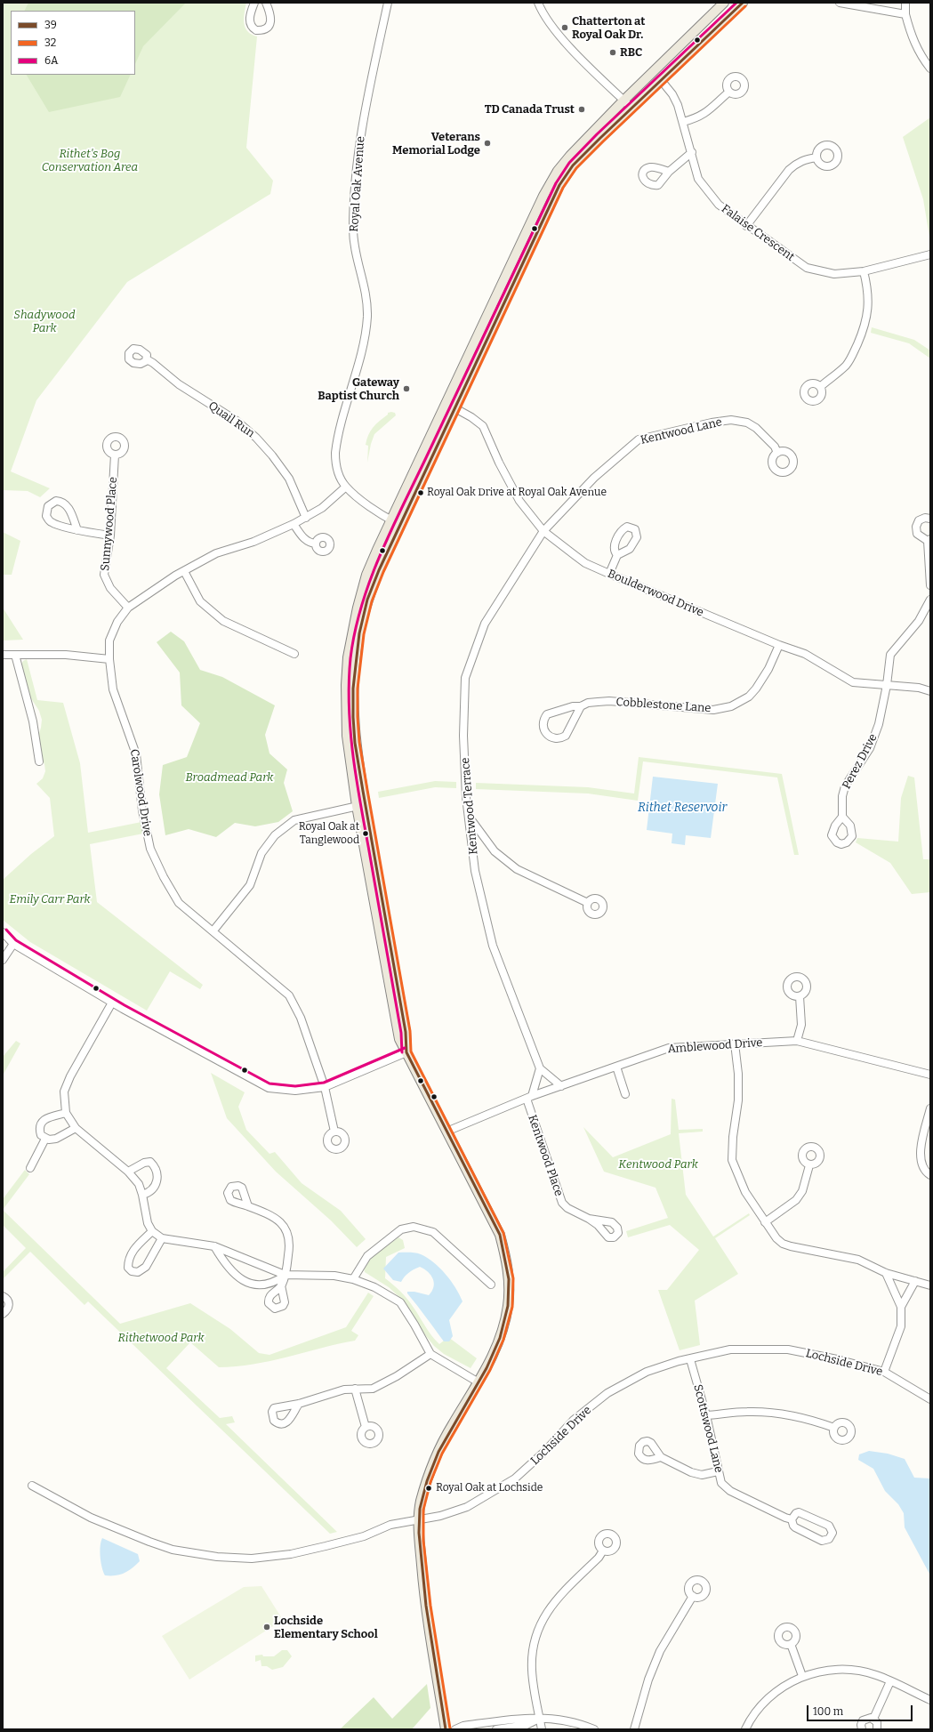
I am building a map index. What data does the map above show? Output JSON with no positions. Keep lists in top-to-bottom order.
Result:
{
  "streets": {
    "street": [
      "Royal Oak Avenue",
      "Falaise Crescent",
      "Quail Run",
      "Kentwood Lane",
      "Sunnywood Place",
      "Boulderwood Drive",
      "Cobblestone Lane",
      "Perez Drive",
      "Carolwood Drive",
      "Kentwood Terrace",
      "Amblewood Drive",
      "Kentwood Place",
      "Lochside Drive",
      "Scottswood Lane"
    ]
  },
  "crossings": [
    ["Royal Oak Avenue", "Carolwood Drive"],
    ["Quail Run", "Carolwood Drive"],
    ["Kentwood Lane", "Boulderwood Drive"],
    ["Kentwood Lane", "Kentwood Terrace"],
    ["Sunnywood Place", "Carolwood Drive"],
    ["Boulderwood Drive", "Cobblestone Lane"],
    ["Boulderwood Drive", "Perez Drive"],
    ["Boulderwood Drive", "Kentwood Terrace"],
    ["Kentwood Terrace", "Amblewood Drive"],
    ["Amblewood Drive", "Kentwood Place"],
    ["Lochside Drive", "Scottswood Lane"]
  ],
  "water": ["Rithet Reservoir"],
  "parks": [
    "Rithet's Bog Conservation Area",
    "Shadywood Park",
    "Broadmead Park",
    "Emily Carr Park",
    "Kentwood Park",
    "Rithetwood Park"
  ],
  "places": [
    "Chatterton at Royal Oak Dr.",
    "RBC",
    "TD Canada Trust",
    "Veterans Memorial Lodge",
    "Gateway Baptist Church",
    "Royal Oak Drive at Royal Oak Avenue",
    "Royal Oak at Tanglewood",
    "Royal Oak at Lochside",
    "Lochside Elementary School"
  ],
  "lines": ["transit line 39", "transit line 6A", "transit line 32"],
  "legend": ["39", "32", "6A"],
  "scale_bar": "100 m"
}
